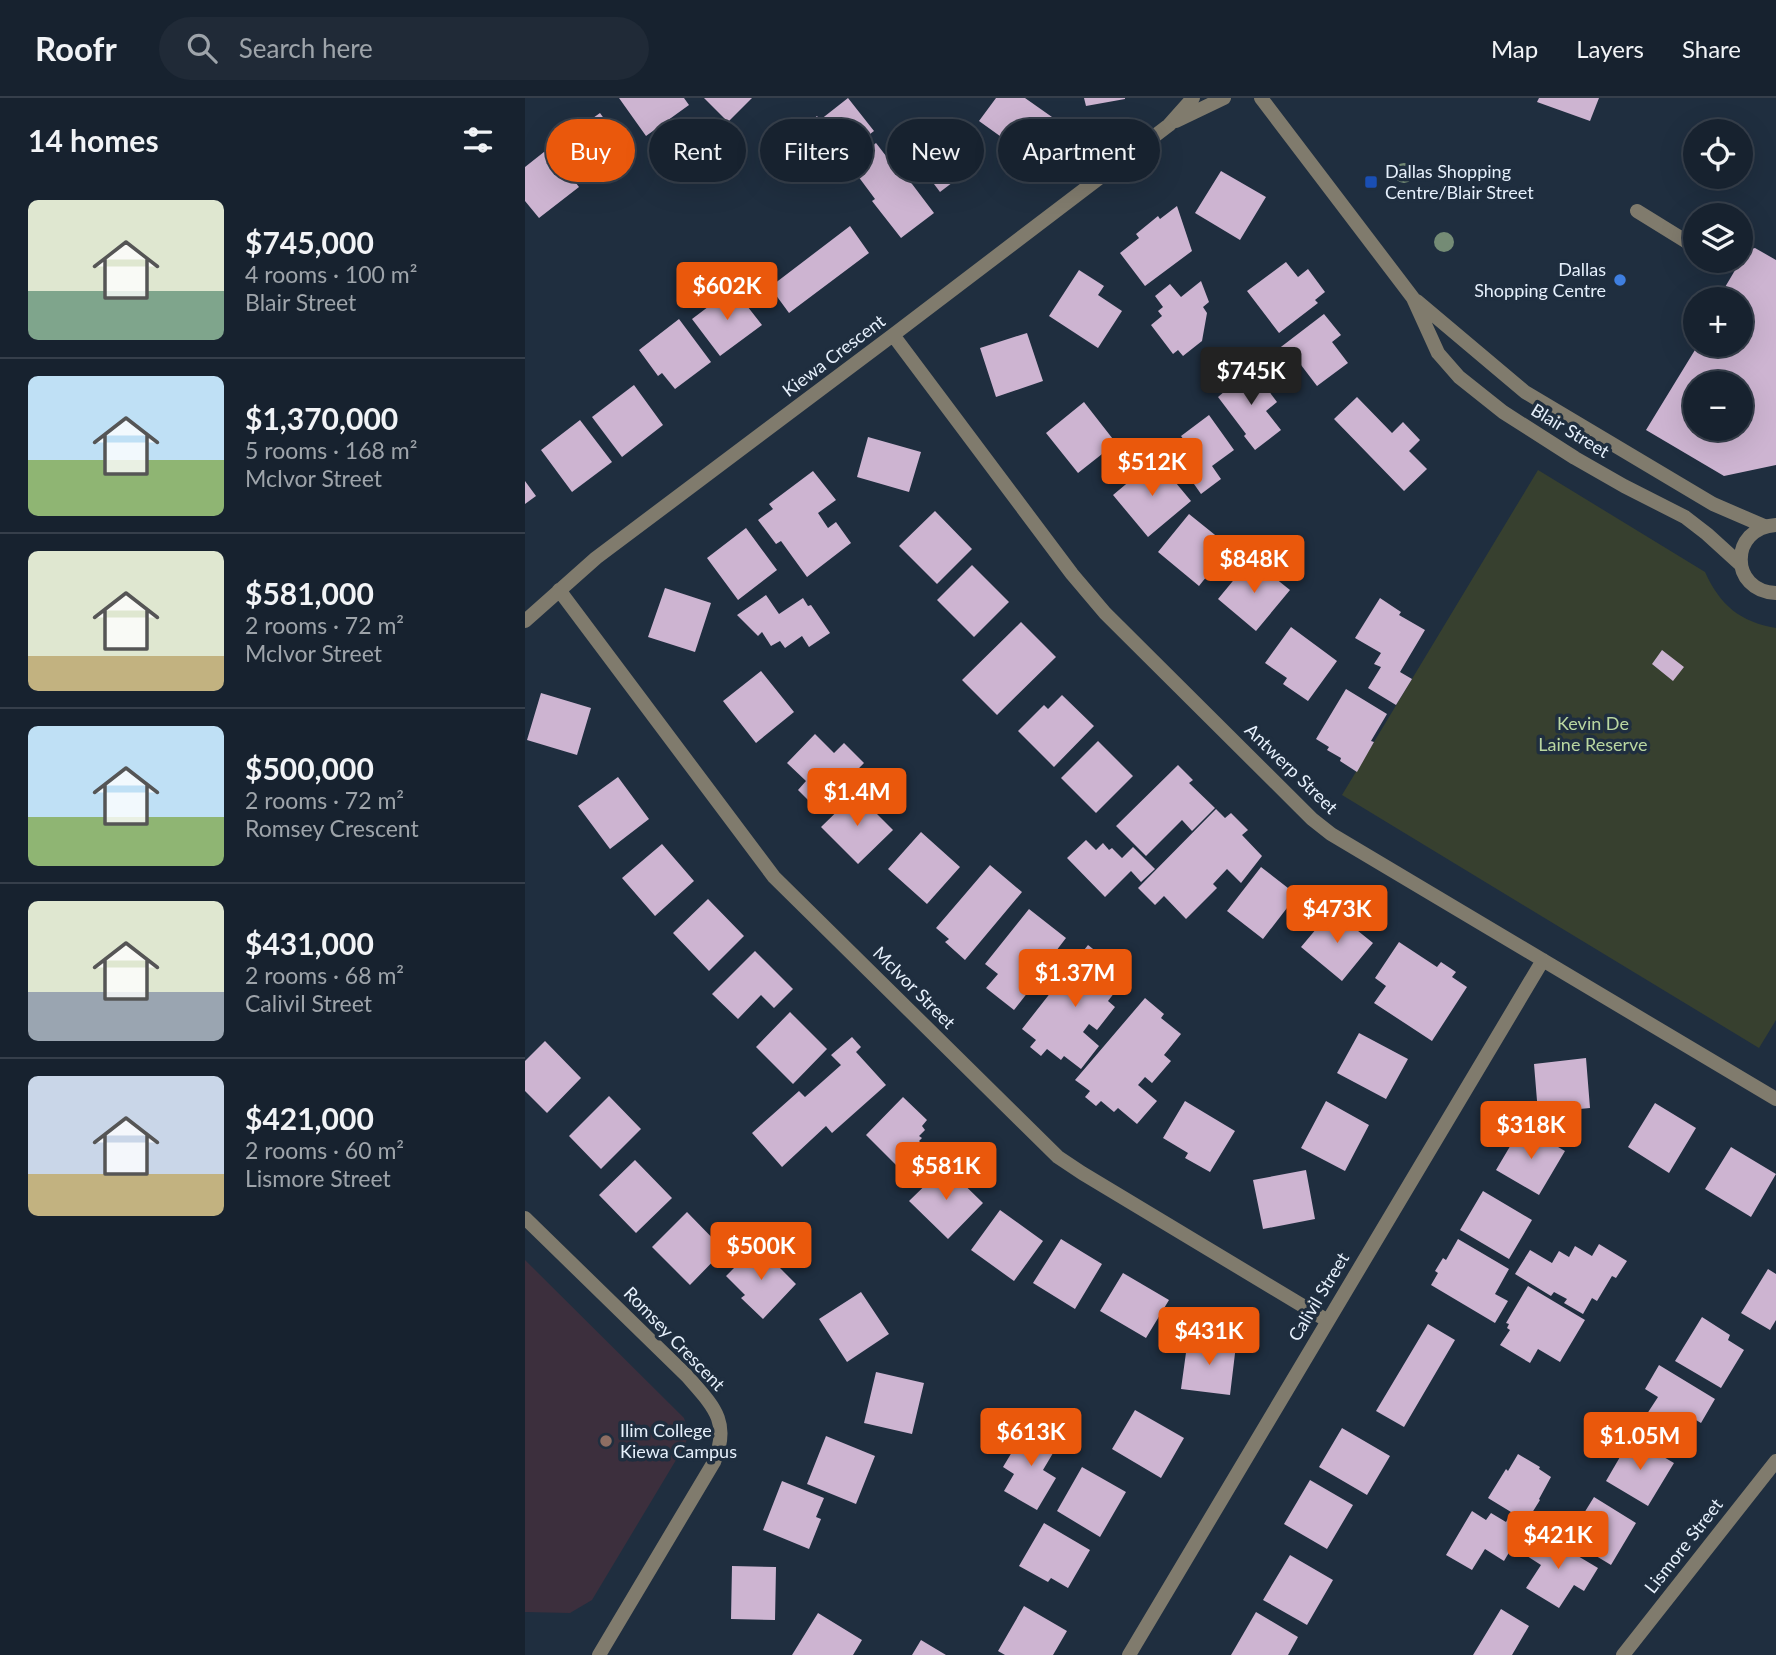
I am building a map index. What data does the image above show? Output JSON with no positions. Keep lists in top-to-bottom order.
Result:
{
  "streets": {
    "street": [
      "Kiewa Crescent",
      "Blair Street",
      "Antwerp Street",
      "McIvor Street",
      "Calivil Street",
      "Romsey Crescent",
      "Lismore Street"
    ]
  },
  "crossings": [
    ["Kiewa Crescent", "Antwerp Street"],
    ["Kiewa Crescent", "McIvor Street"],
    ["Antwerp Street", "Calivil Street"],
    ["McIvor Street", "Calivil Street"]
  ],
  "parks": ["Kevin De Laine Reserve"],
  "places": {
    "transit": ["Dallas Shopping Centre/Blair Street"],
    "other": ["Dallas Shopping Centre", "Ilim College Kiewa Campus"]
  },
  "page": {
    "header": "Roofr",
    "search": "Search here",
    "nav": ["Map", "Layers", "Share"],
    "heading": "14 homes",
    "map_buttons": ["+", "−"],
    "chip": [
      "Buy",
      "Rent",
      "Filters",
      "New",
      "Apartment"
    ],
    "list": [
      {
        "name": "$745,000",
        "note": "4 rooms · 100 m² · Blair Street"
      },
      {
        "name": "$1,370,000",
        "note": "5 rooms · 168 m² · McIvor Street"
      },
      {
        "name": "$581,000",
        "note": "2 rooms · 72 m² · McIvor Street"
      },
      {
        "name": "$500,000",
        "note": "2 rooms · 72 m² · Romsey Crescent"
      },
      {
        "name": "$431,000",
        "note": "2 rooms · 68 m² · Calivil Street"
      },
      {
        "name": "$421,000",
        "note": "2 rooms · 60 m² · Lismore Street"
      }
    ],
    "price": [
      "$602K",
      "$745K",
      "$512K",
      "$848K",
      "$1.4M",
      "$473K",
      "$1.37M",
      "$318K",
      "$581K",
      "$500K",
      "$431K",
      "$613K",
      "$1.05M",
      "$421K"
    ]
  }
}
